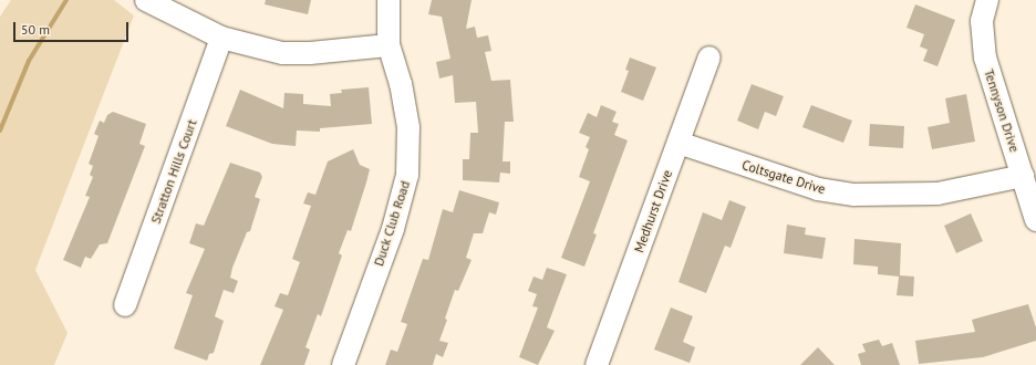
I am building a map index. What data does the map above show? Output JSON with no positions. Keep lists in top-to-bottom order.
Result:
{
  "streets": {
    "street": [
      "Tennyson Drive",
      "Stratton Hills Court",
      "Coltsgate Drive",
      "Medhurst Drive",
      "Duck Club Road"
    ]
  },
  "crossings": [
    ["Tennyson Drive", "Coltsgate Drive"],
    ["Coltsgate Drive", "Medhurst Drive"]
  ],
  "scale_bar": "50 m"
}
